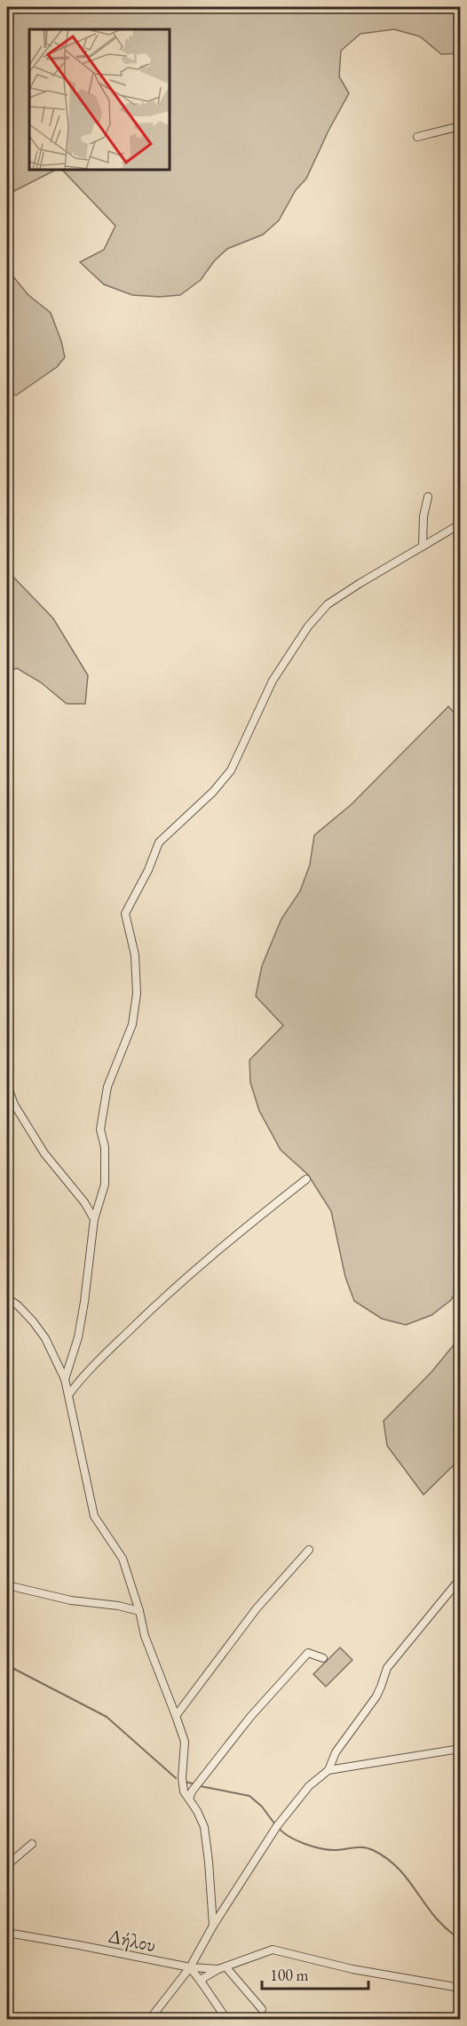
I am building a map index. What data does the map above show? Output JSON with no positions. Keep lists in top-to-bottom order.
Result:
{
  "streets": {
    "street": ["Δήλου"]
  },
  "scale_bar": "100 m"
}
